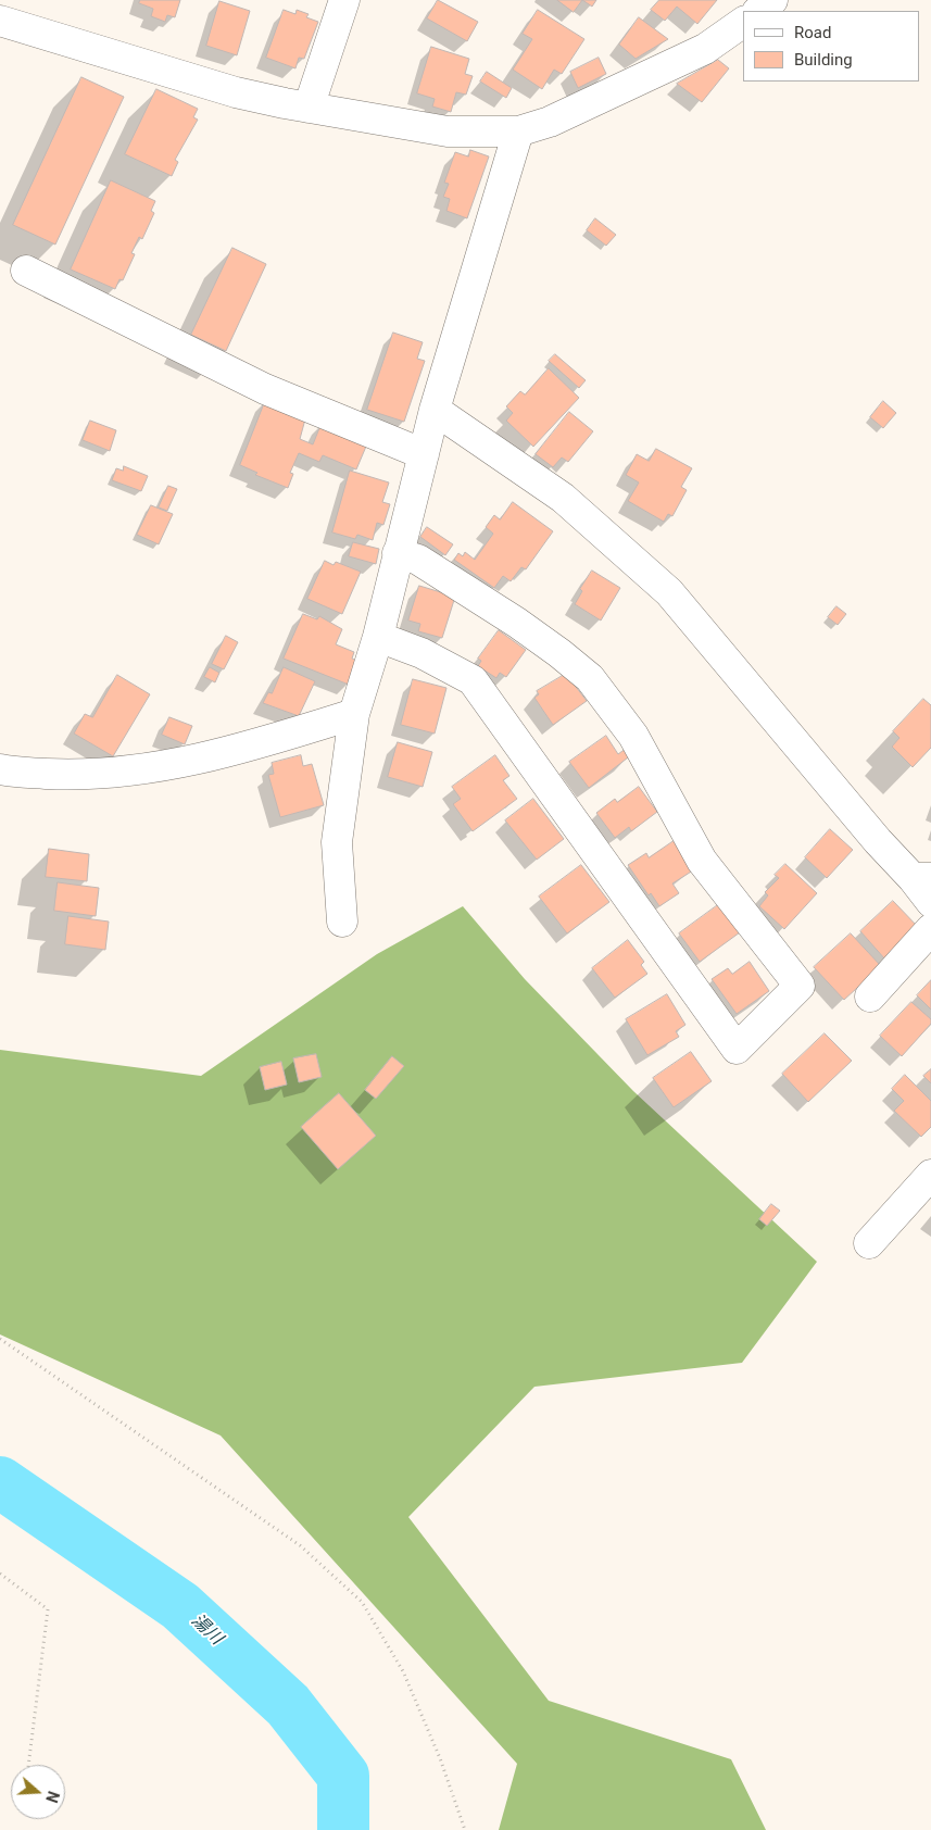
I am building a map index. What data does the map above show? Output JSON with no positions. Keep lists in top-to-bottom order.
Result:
{
  "water": ["湯川"],
  "legend": ["Road", "Building"],
  "north": "right"
}
